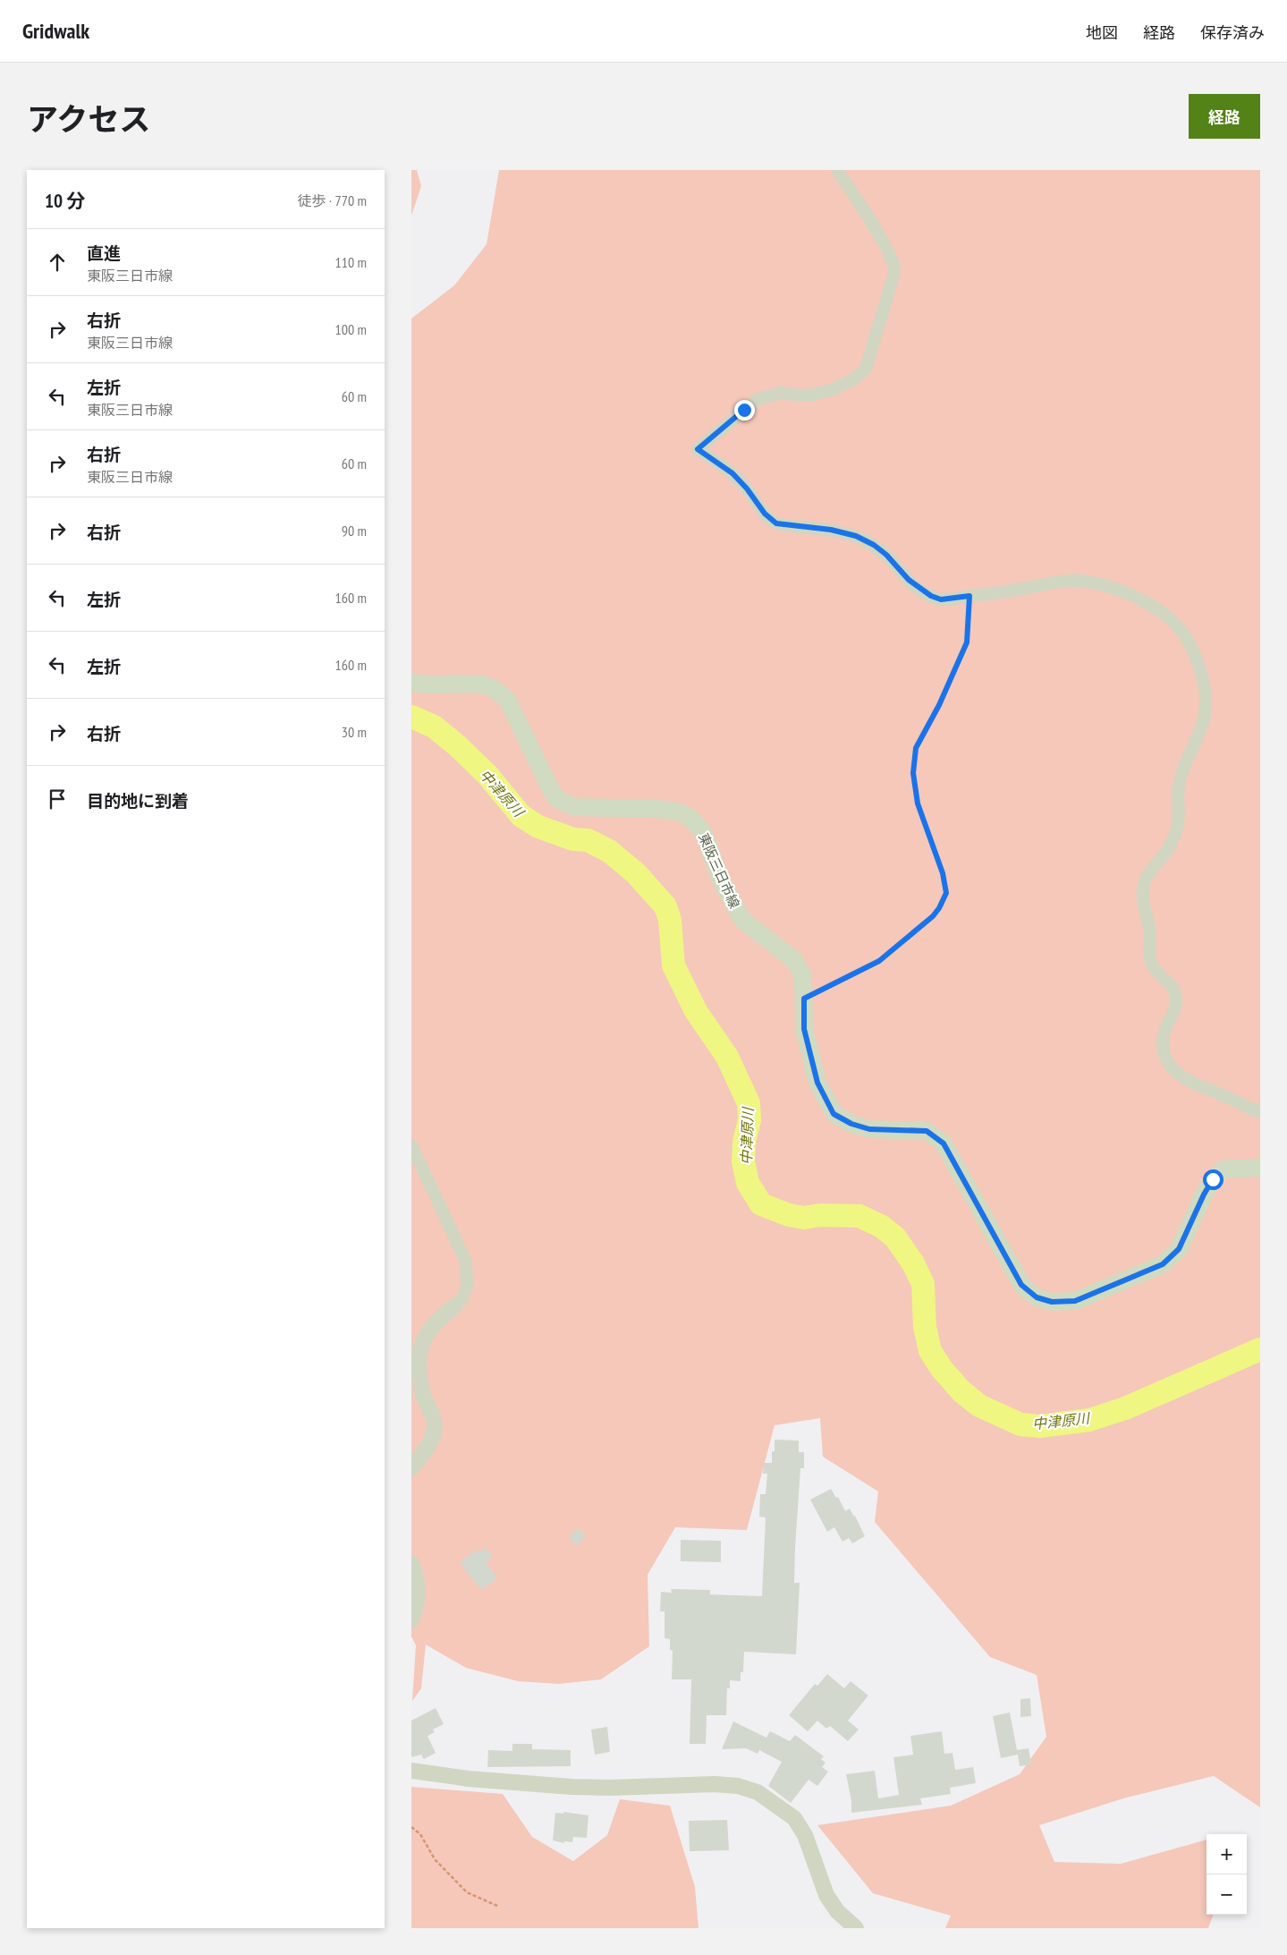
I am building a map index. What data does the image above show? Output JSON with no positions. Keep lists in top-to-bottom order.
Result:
{
  "streets": {
    "main road": ["東阪三日市線"]
  },
  "water": ["中津原川"],
  "page": {
    "header": "Gridwalk",
    "nav": ["地図", "経路", "保存済み"],
    "title": "アクセス",
    "buttons": "経路",
    "heading": ["10 分", "徒歩 · 770 m"],
    "list": [
      ["直進", "東阪三日市線", "110 m"],
      ["右折", "東阪三日市線", "100 m"],
      ["左折", "東阪三日市線", "60 m"],
      ["右折", "東阪三日市線", "60 m"],
      ["右折", "90 m"],
      ["左折", "160 m"],
      ["左折", "160 m"],
      ["右折", "30 m"],
      "目的地に到着"
    ],
    "map_buttons": ["+", "−"]
  }
}
